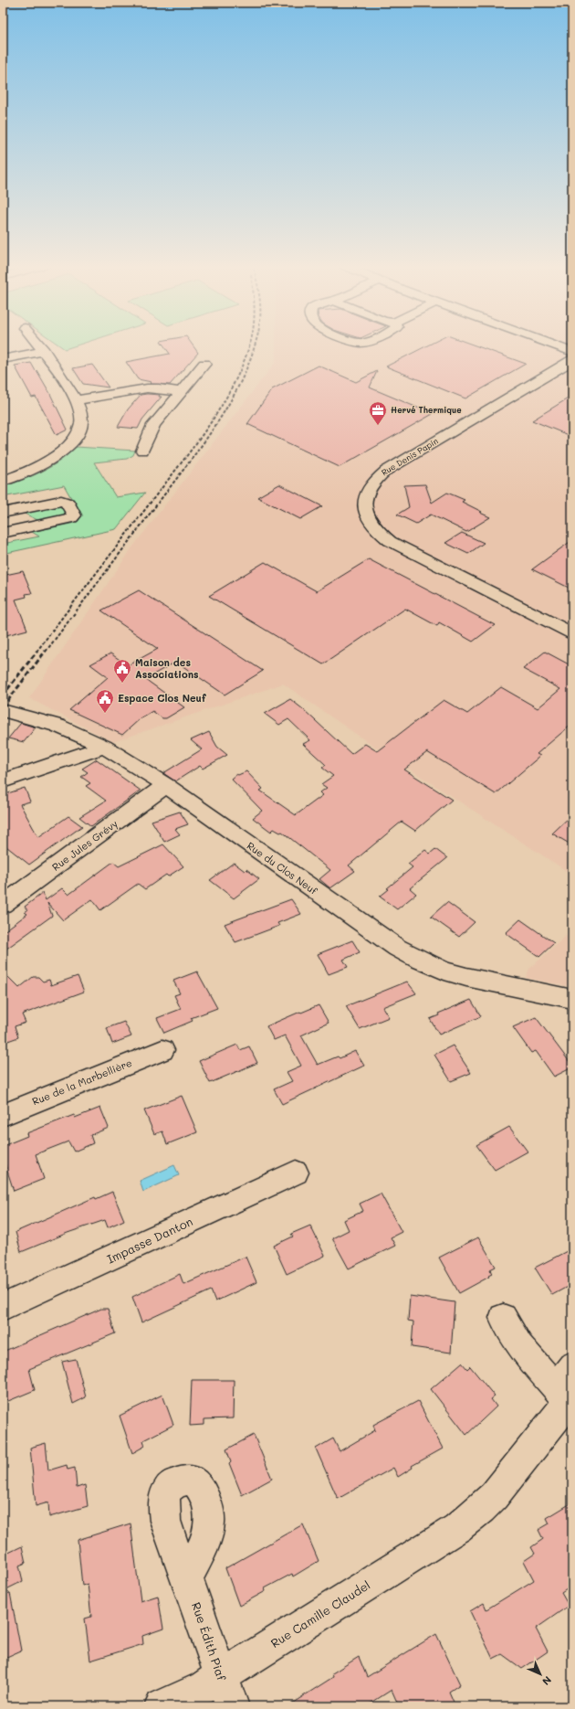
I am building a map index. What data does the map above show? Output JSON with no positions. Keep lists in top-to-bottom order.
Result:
{
  "streets": {
    "street": [
      "Rue Denis Papin",
      "Rue Jules Grévy",
      "Rue du Clos Neuf",
      "Rue de la Marbellière",
      "Impasse Danton",
      "Rue Camille Claudel",
      "Rue Édith Piaf"
    ]
  },
  "crossings": [
    ["Rue Jules Grévy", "Rue du Clos Neuf"],
    ["Rue Camille Claudel", "Rue Édith Piaf"]
  ],
  "places": {
    "office": ["Hervé Thermique"],
    "public building": ["Maison des Associations", "Espace Clos Neuf"]
  },
  "north": "bottom right"
}
